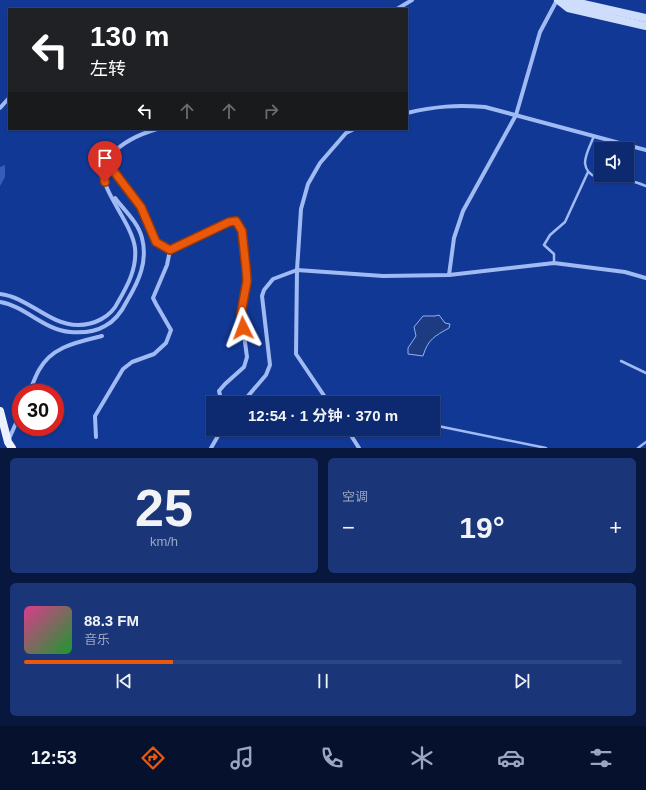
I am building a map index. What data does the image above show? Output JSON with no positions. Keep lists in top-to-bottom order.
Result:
{
  "page": {
    "turn": ["130 m", "左转"],
    "limit": "30",
    "trip": "12:54 · 1 分钟 · 370 m",
    "tile": [
      ["25", "km/h"],
      "空调"
    ],
    "heat": ["−", "19°", "+"],
    "song": ["88.3 FM", "音乐"],
    "tabs": "12:53"
  }
}
